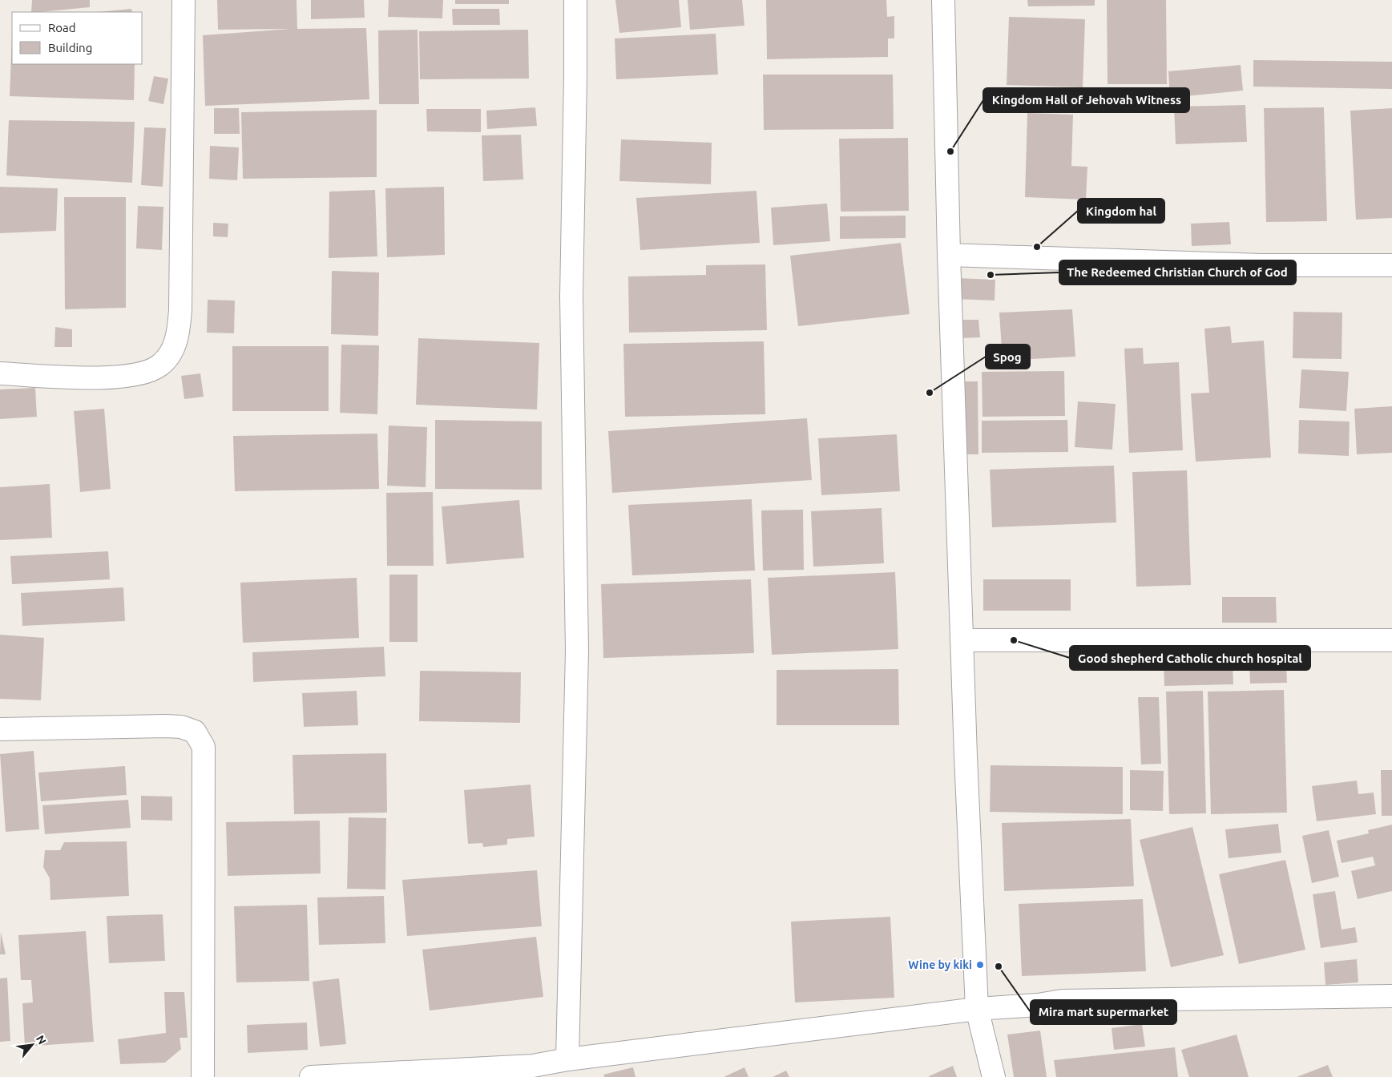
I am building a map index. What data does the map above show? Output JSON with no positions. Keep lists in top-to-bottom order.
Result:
{
  "places": [
    "Kingdom Hall of Jehovah Witness",
    "Kingdom hal",
    "The Redeemed Christian Church of God",
    "Spog",
    "Good shepherd Catholic church hospital",
    "Wine by kiki",
    "Mira mart supermarket"
  ],
  "legend": ["Road", "Building"],
  "north": "top right"
}
